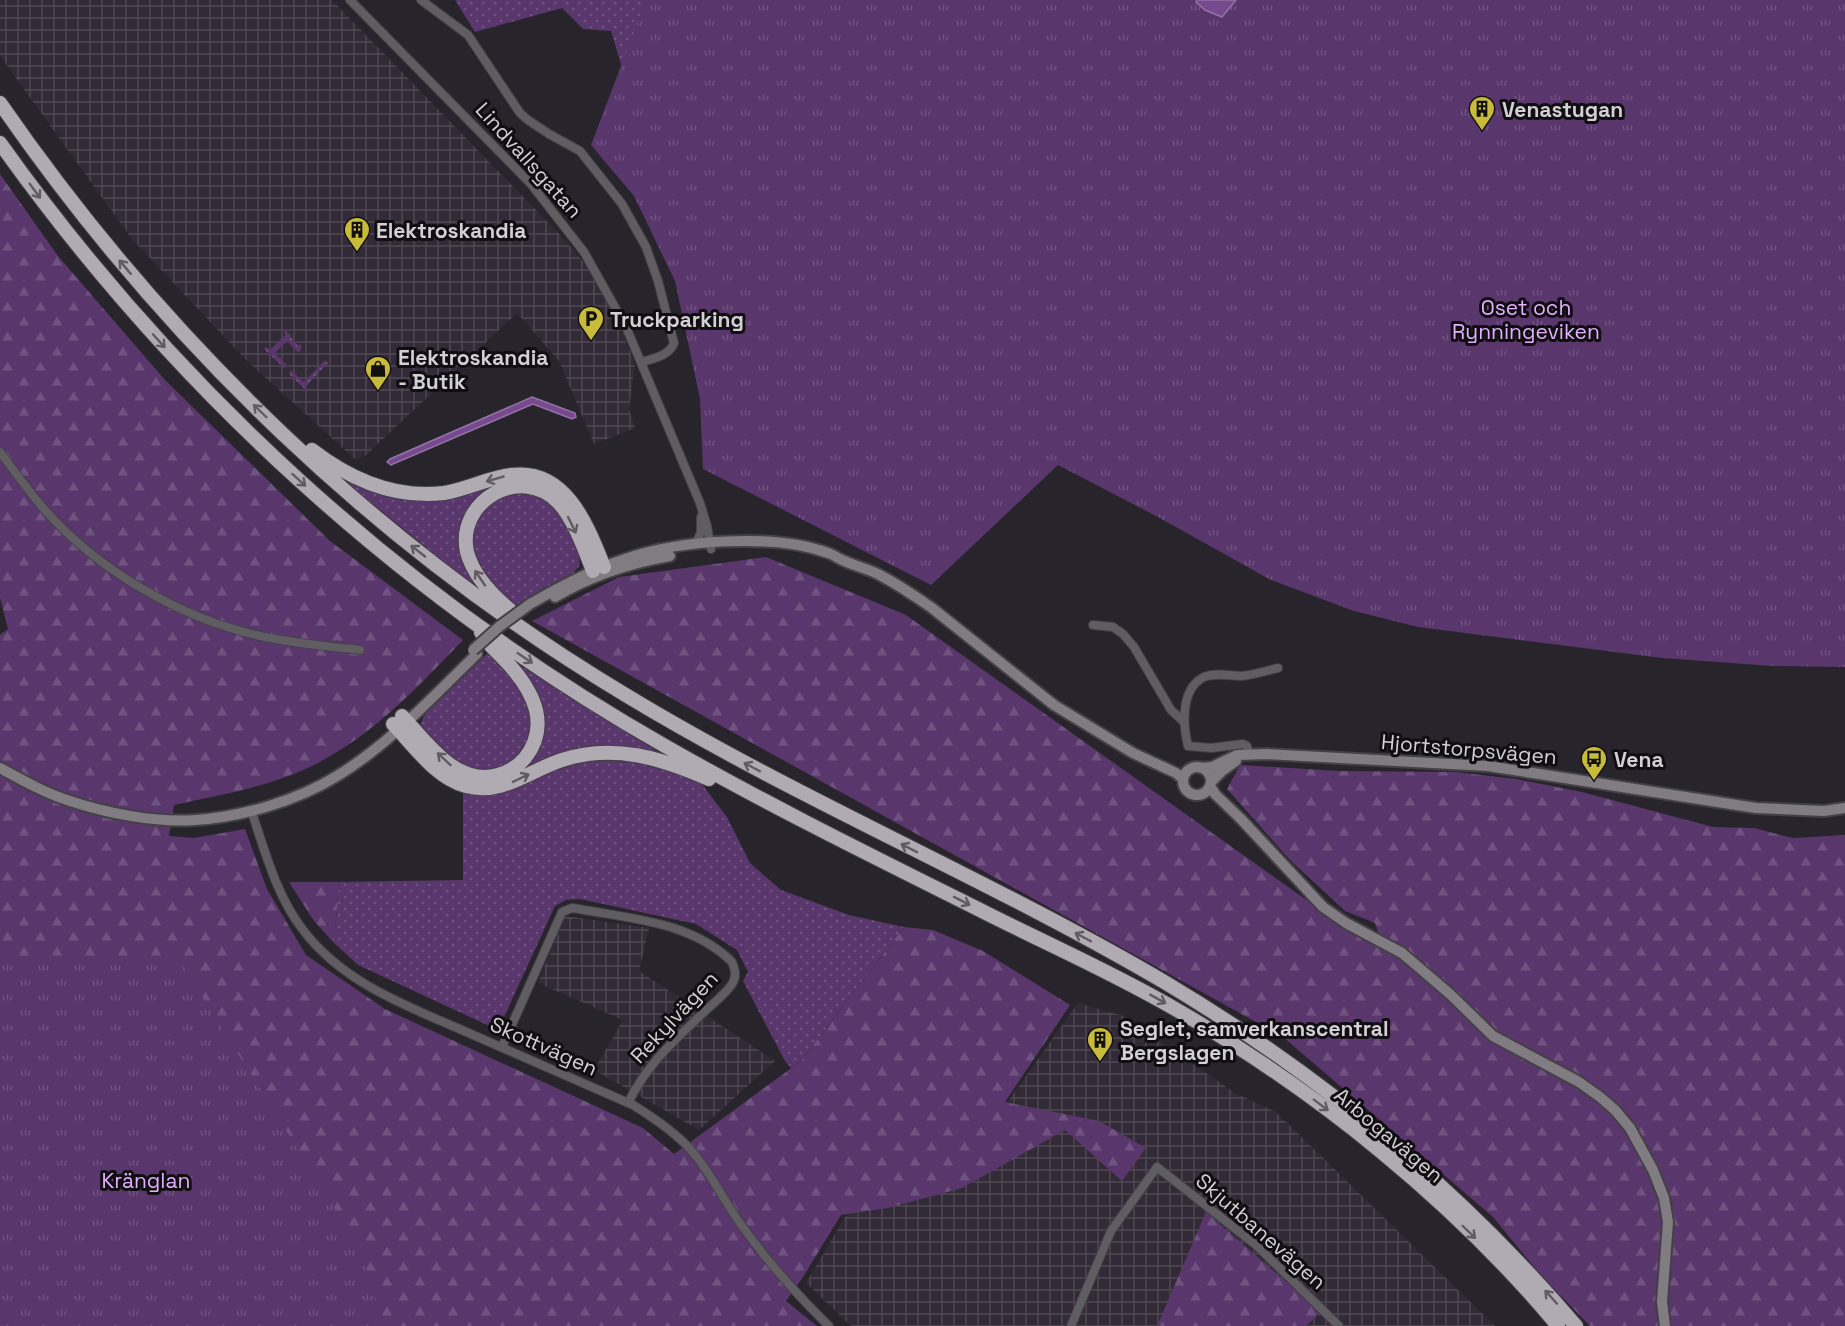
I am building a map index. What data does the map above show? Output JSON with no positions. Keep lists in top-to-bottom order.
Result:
{
  "streets": {
    "highway": ["Arbogavägen"],
    "street": [
      "Lindvallsgatan",
      "Hjortstorpsvägen",
      "Rekylvägen",
      "Skottvägen",
      "Skjutbanevägen"
    ]
  },
  "crossings": [
    ["Rekylvägen", "Skottvägen"]
  ],
  "parks": ["Oset och Rynningeviken", "Kränglan"],
  "places": {
    "building": ["Venastugan", "Elektroskandia", "Seglet, samverkanscentral Bergslagen"],
    "parking": ["Truckparking"],
    "shop": ["Elektroskandia - Butik"],
    "bus stop": ["Vena"]
  }
}
